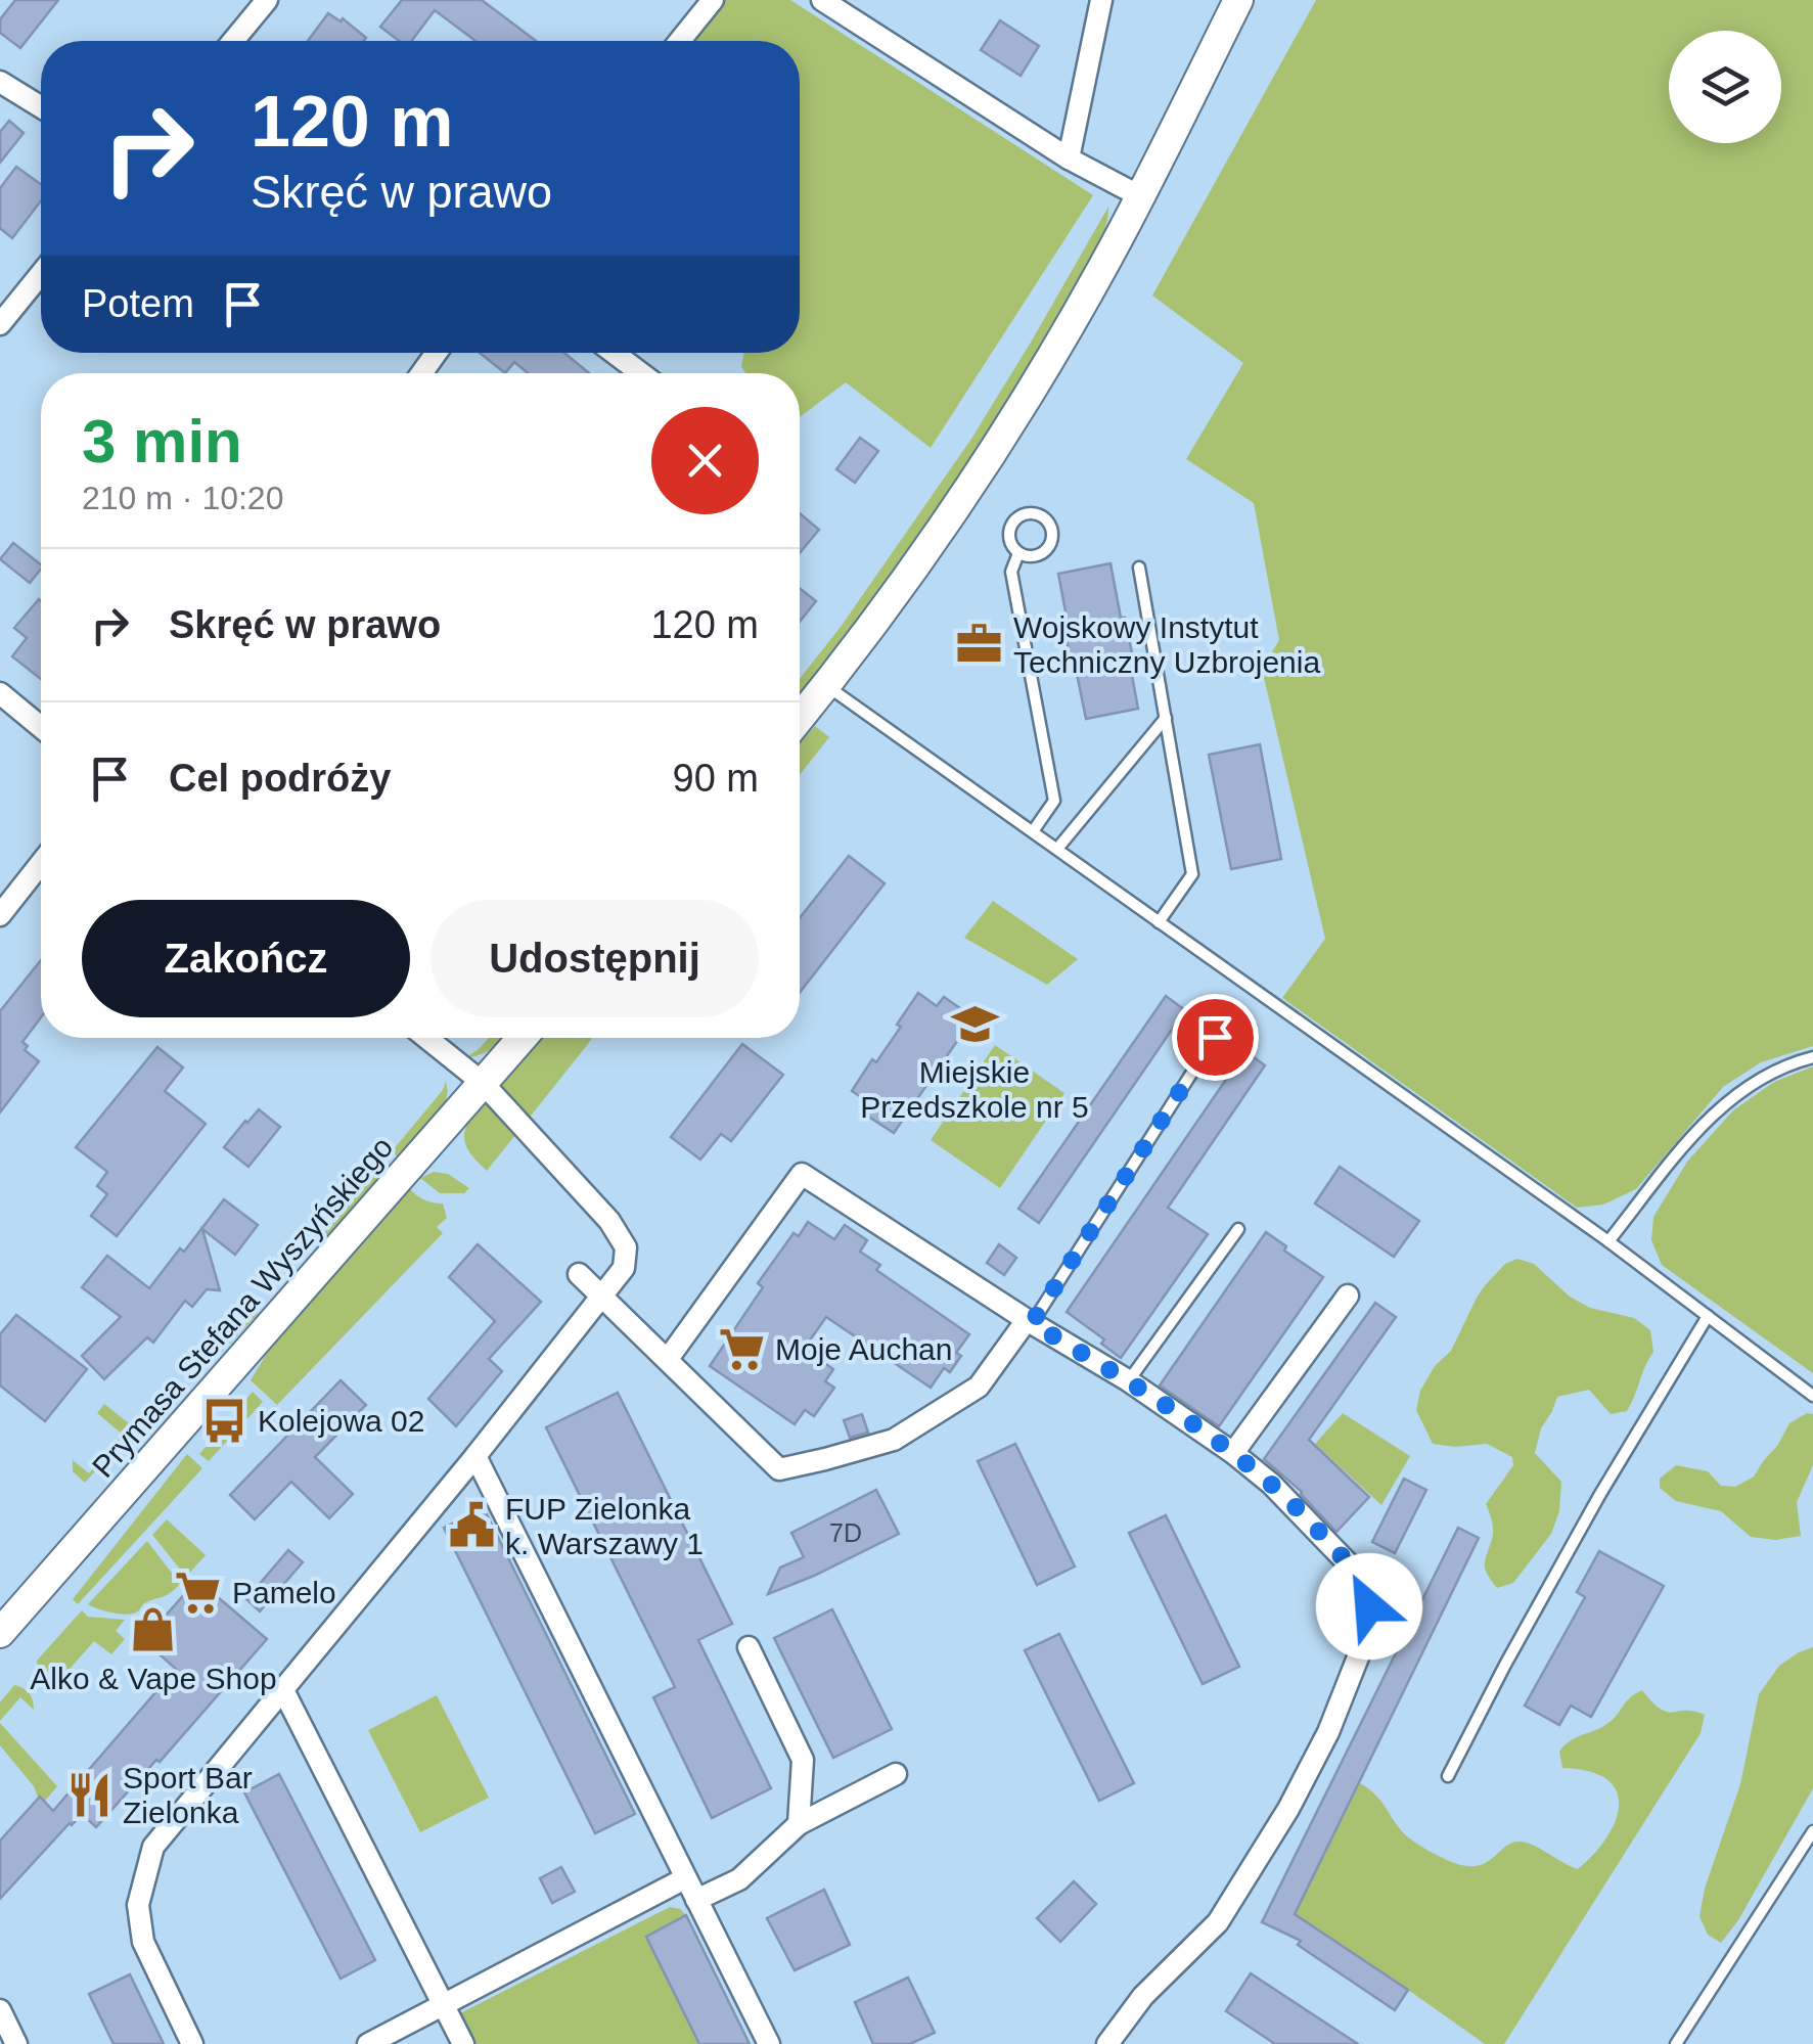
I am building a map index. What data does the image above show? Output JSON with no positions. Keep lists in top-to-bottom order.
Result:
{
  "streets": {
    "main road": ["Prymasa Stefana Wyszyńskiego"]
  },
  "places": {
    "office": ["Wojskowy Instytut Techniczny Uzbrojenia"],
    "school or university": ["Miejskie Przedszkole nr 5"],
    "supermarket": ["Moje Auchan", "Pamelo"],
    "bus stop": ["Kolejowa 02"],
    "public building": ["FUP Zielonka k. Warszawy 1"],
    "shop": ["Alko & Vape Shop"],
    "restaurant": ["Sport Bar Zielonka"]
  },
  "house_numbers": ["7D"],
  "page": {
    "turn": ["120 m", "Skręć w prawo"],
    "then": "Potem",
    "heading": ["3 min", "210 m · 10:20"],
    "list": [
      {
        "name": "Skręć w prawo",
        "value": "120 m"
      },
      {
        "name": "Cel podróży",
        "value": "90 m"
      }
    ],
    "buttons": ["Zakończ", "Udostępnij"]
  }
}
